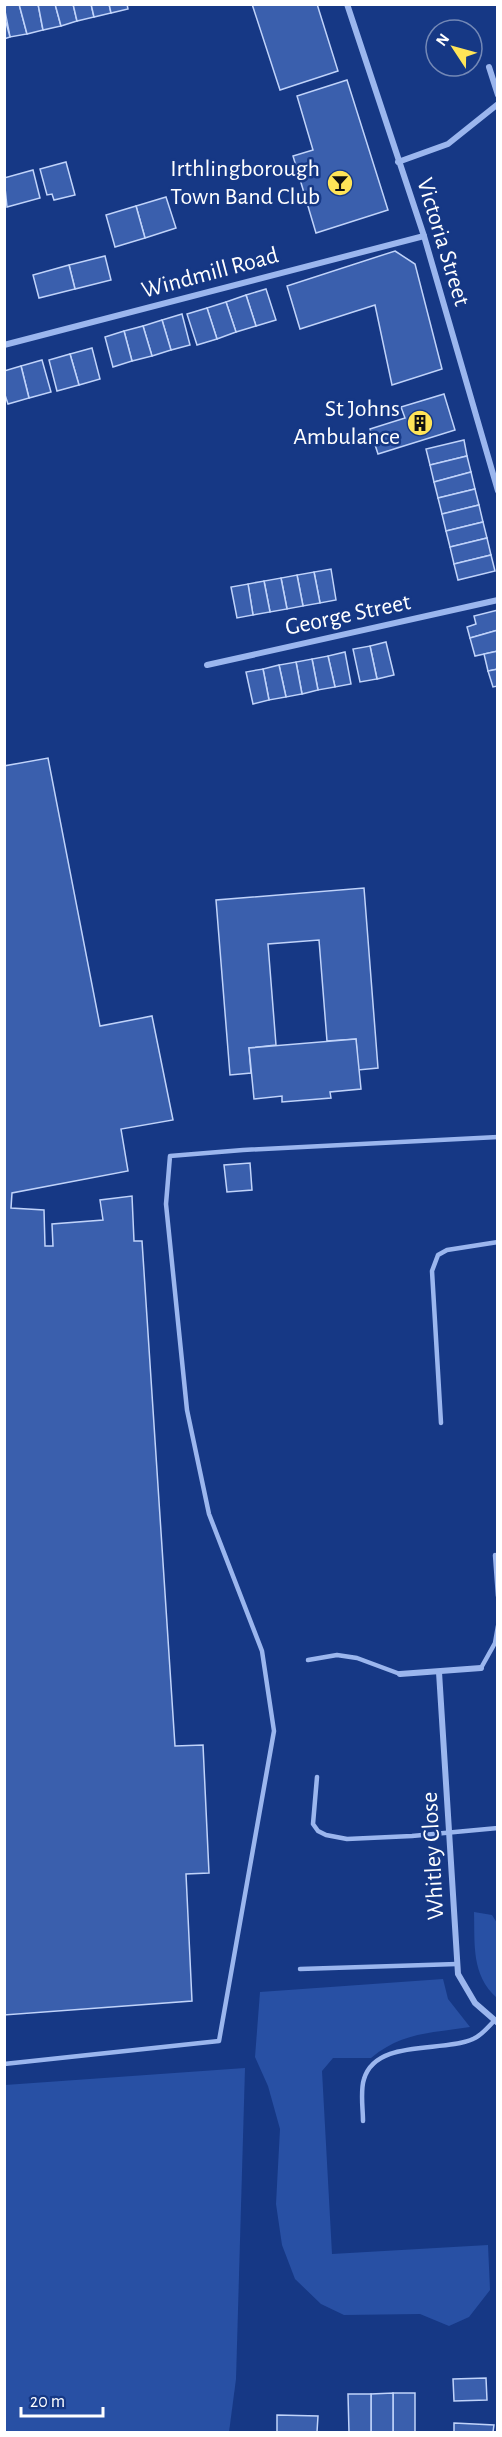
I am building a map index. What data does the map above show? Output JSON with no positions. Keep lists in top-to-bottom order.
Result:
{
  "streets": {
    "street": [
      "Victoria Street",
      "Windmill Road",
      "George Street",
      "Whitley Close"
    ]
  },
  "crossings": [
    ["Victoria Street", "Windmill Road"]
  ],
  "places": {
    "bar": ["Irthlingborough Town Band Club"],
    "building": ["St Johns Ambulance"]
  },
  "scale_bar": "20 m",
  "north": "top left"
}
